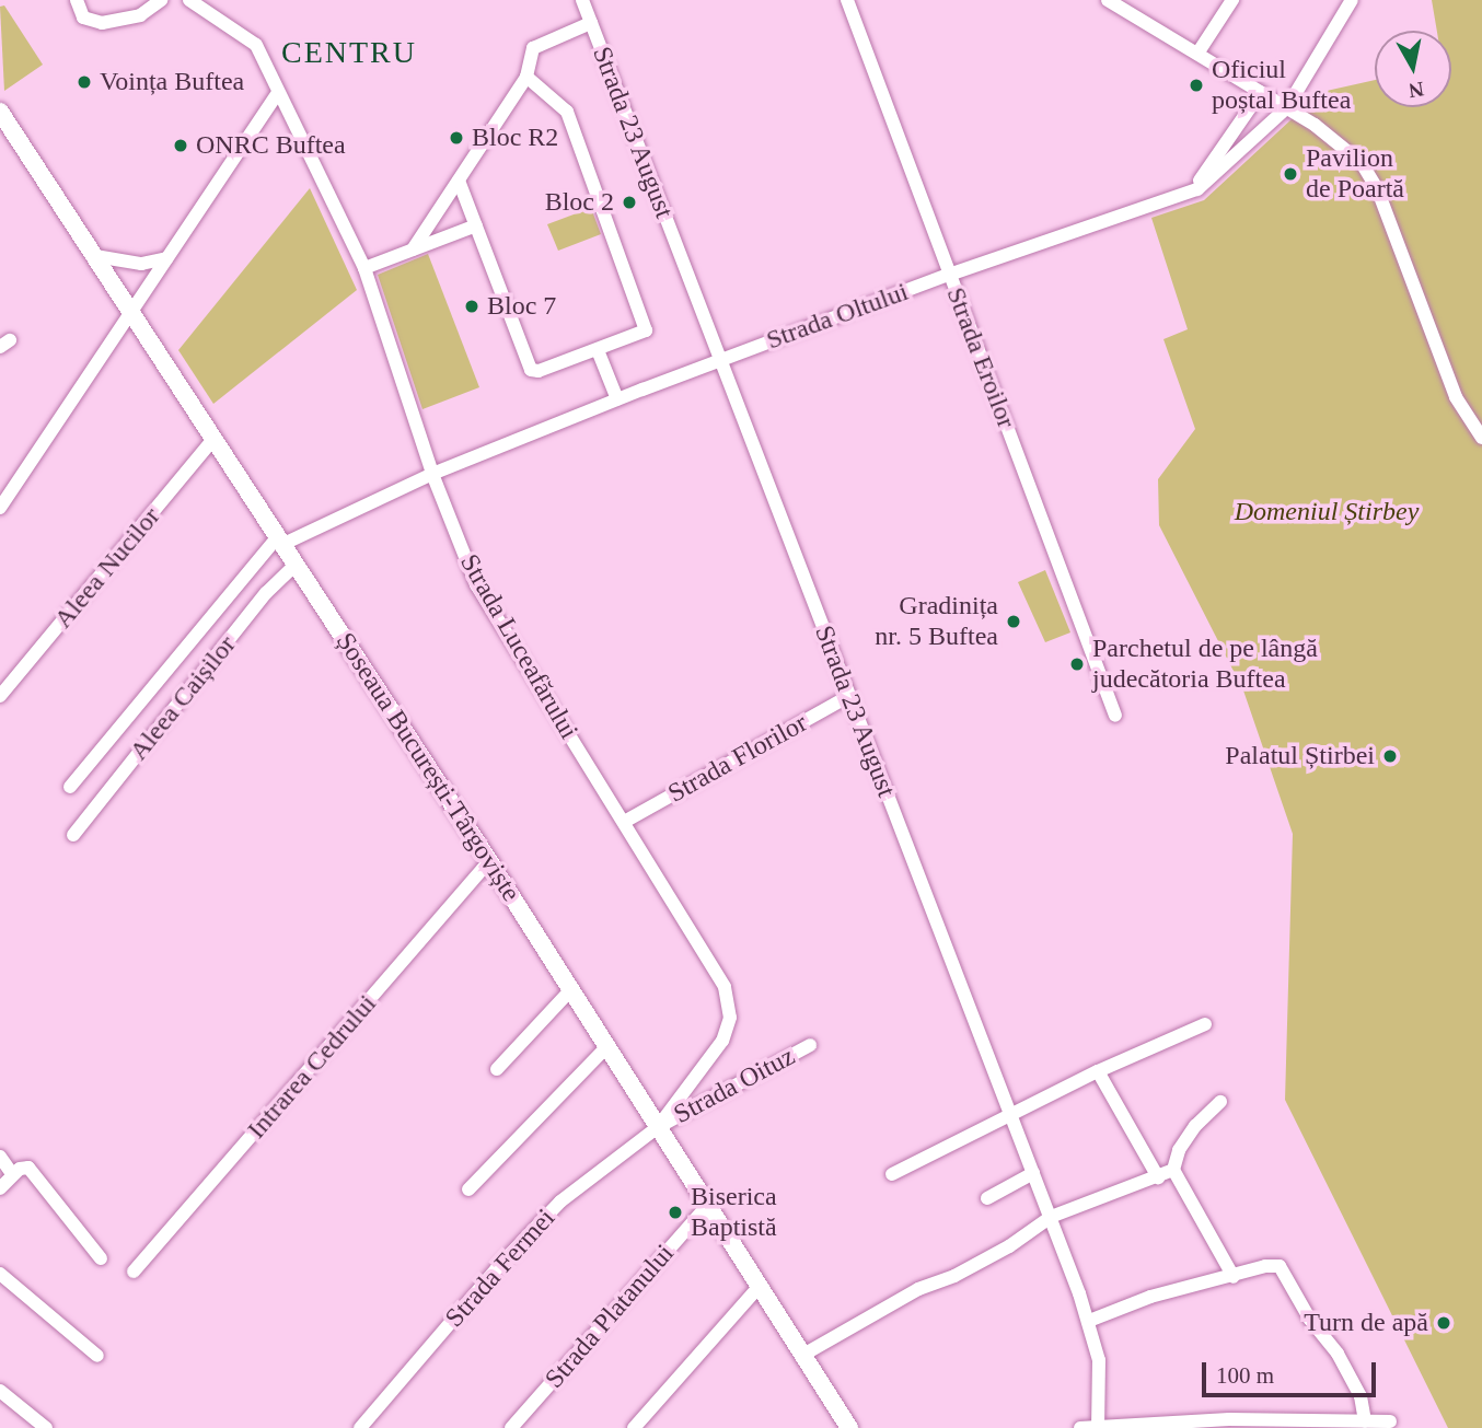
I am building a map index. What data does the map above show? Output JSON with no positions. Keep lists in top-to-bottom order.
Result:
{
  "streets": {
    "main road": ["Șoseaua București-Târgoviște"],
    "street": [
      "Strada 23 August",
      "Strada Oltului",
      "Strada Eroilor",
      "Aleea Nucilor",
      "Strada Luceafărului",
      "Aleea Caișilor",
      "Strada Florilor",
      "Intrarea Cedrului",
      "Strada Oituz",
      "Strada Fermei",
      "Strada Platanului"
    ]
  },
  "crossings": [
    ["Strada 23 August", "Strada Oltului"],
    ["Strada 23 August", "Strada Florilor"],
    ["Strada Oltului", "Strada Eroilor"],
    ["Strada Oltului", "Strada Luceafărului"],
    ["Strada Oltului", "Șoseaua București-Târgoviște"],
    ["Aleea Nucilor", "Șoseaua București-Târgoviște"],
    ["Strada Luceafărului", "Strada Florilor"],
    ["Strada Luceafărului", "Șoseaua București-Târgoviște"],
    ["Strada Luceafărului", "Strada Oituz"],
    ["Strada Luceafărului", "Strada Fermei"],
    ["Aleea Caișilor", "Șoseaua București-Târgoviște"],
    ["Șoseaua București-Târgoviște", "Intrarea Cedrului"],
    ["Șoseaua București-Târgoviște", "Strada Oituz"],
    ["Șoseaua București-Târgoviște", "Strada Fermei"],
    ["Șoseaua București-Târgoviște", "Strada Platanului"],
    ["Strada Oituz", "Strada Fermei"]
  ],
  "districts": ["CENTRU"],
  "parks": ["Domeniul Știrbey"],
  "places": [
    "Voința Buftea",
    "Oficiul poștal Buftea",
    "Bloc R2",
    "ONRC Buftea",
    "Pavilion de Poartă",
    "Bloc 2",
    "Bloc 7",
    "Gradinița nr. 5 Buftea",
    "Parchetul de pe lângă judecătoria Buftea",
    "Palatul Știrbei",
    "Biserica Baptistă",
    "Turn de apă"
  ],
  "scale_bar": "100 m",
  "north": "bottom"
}
